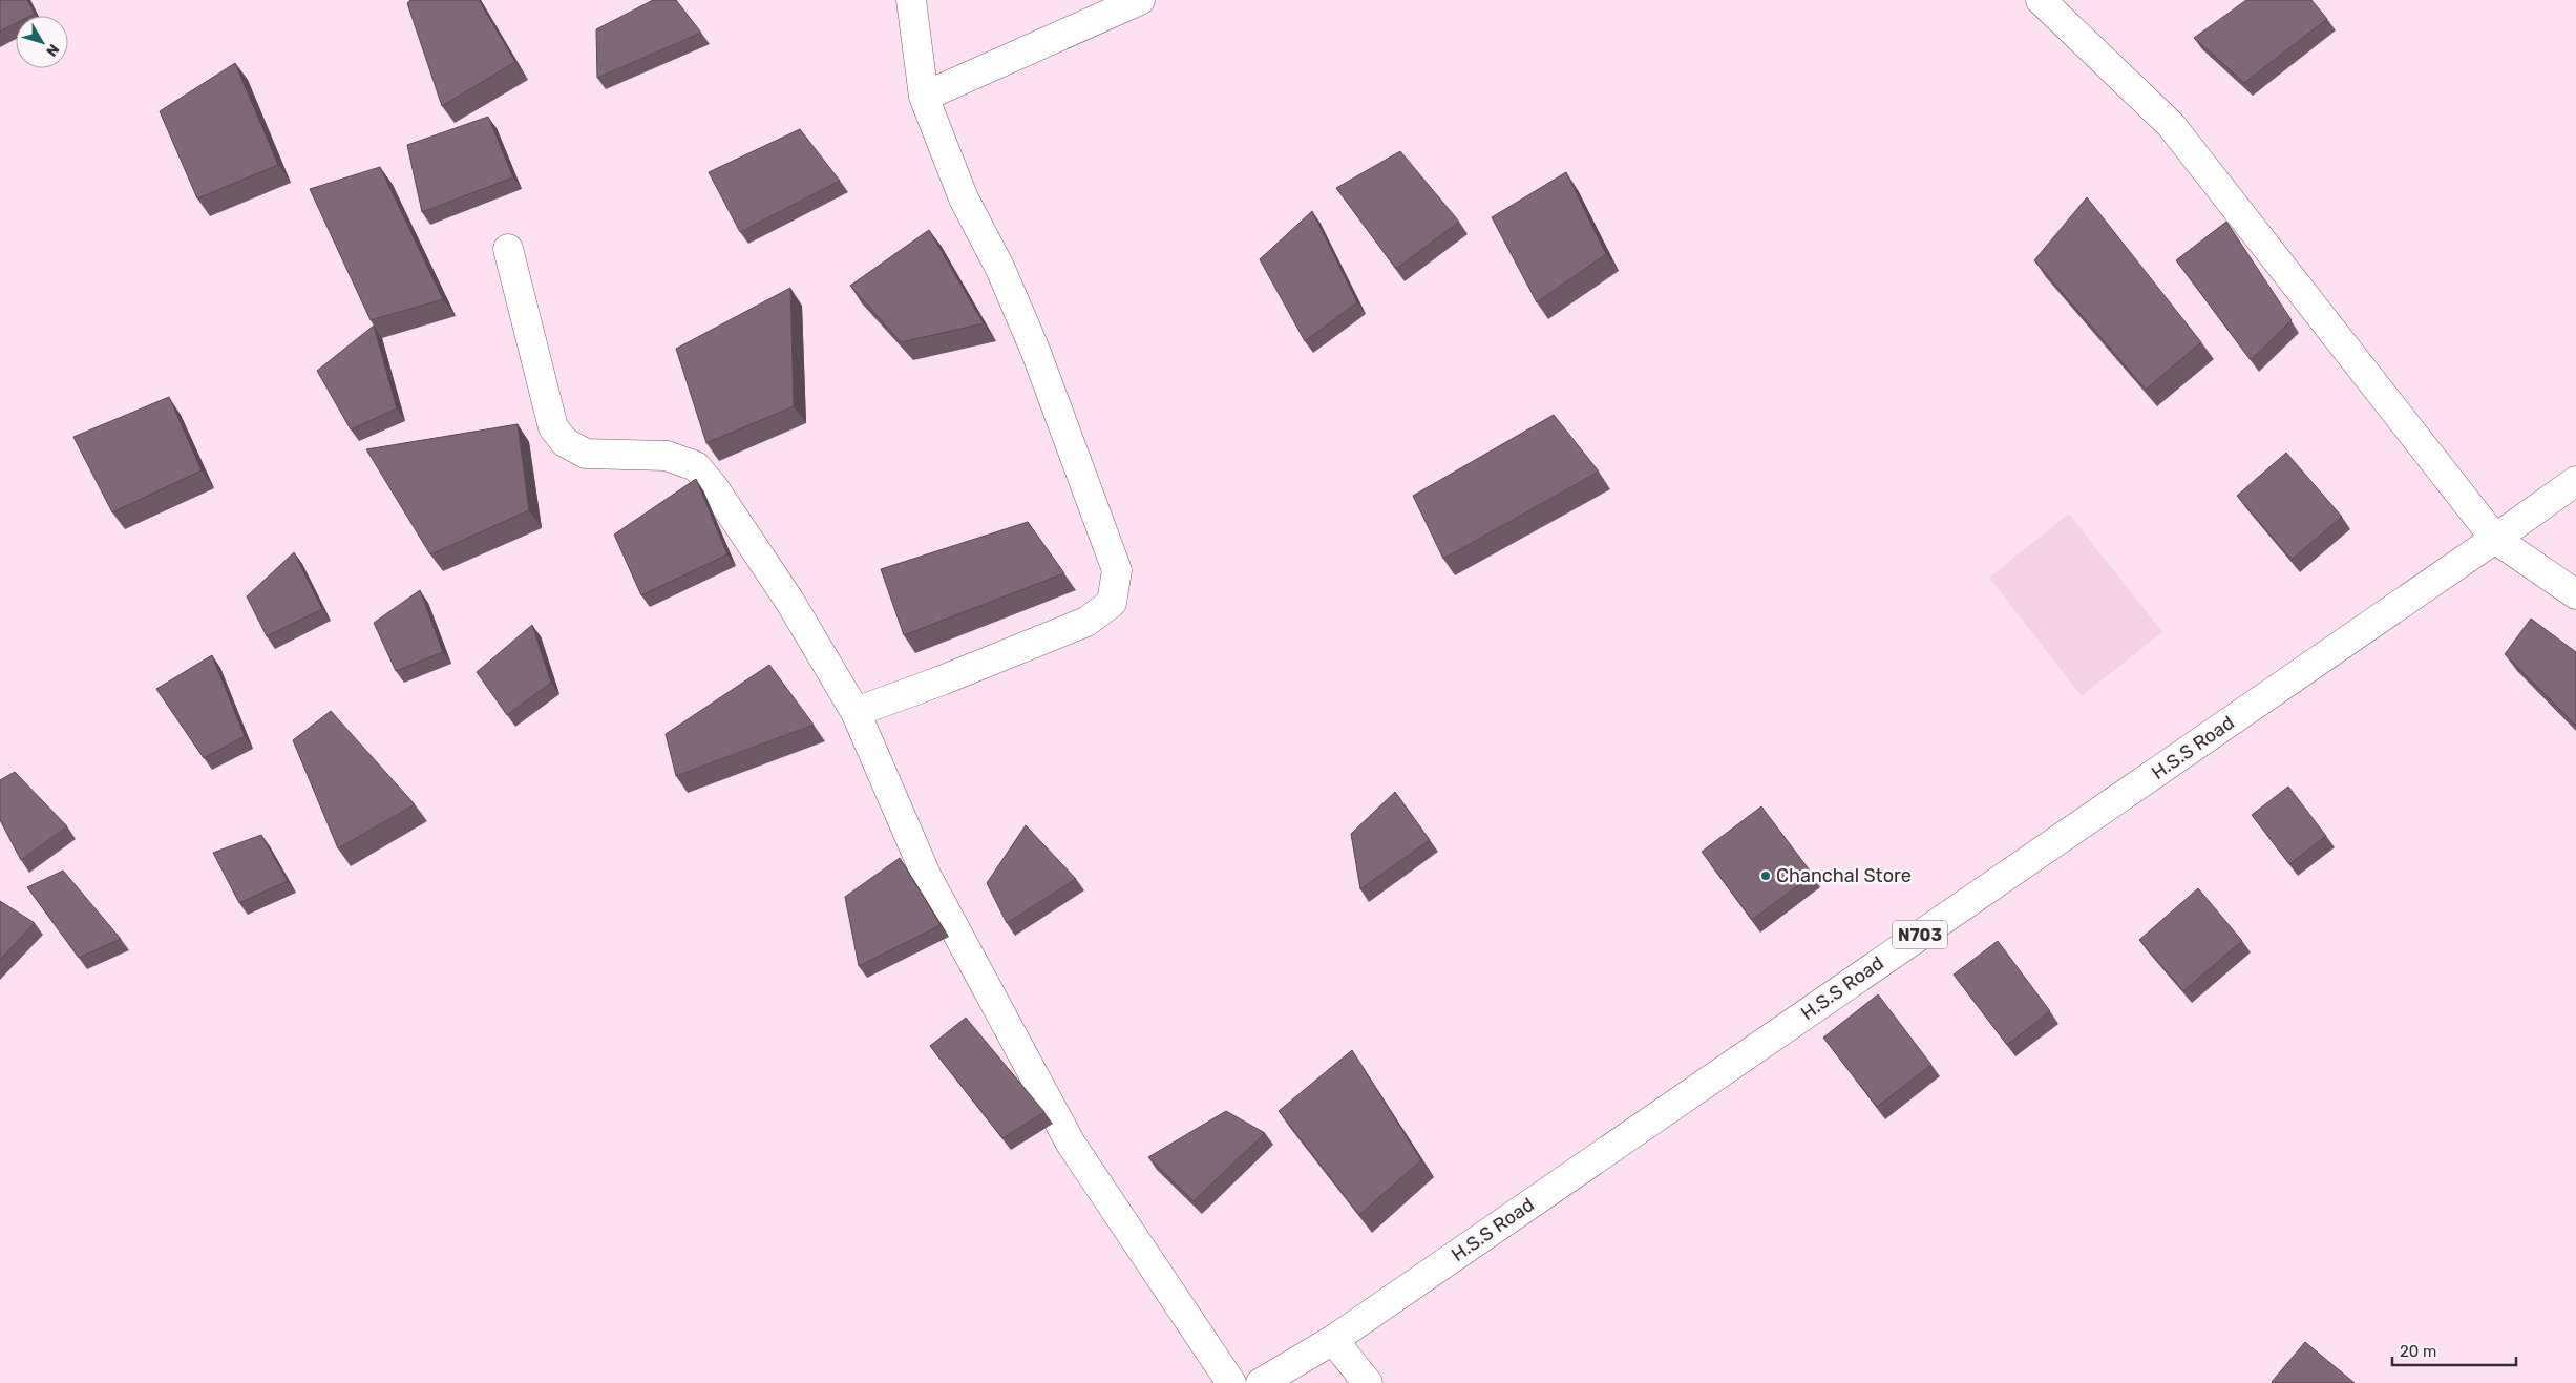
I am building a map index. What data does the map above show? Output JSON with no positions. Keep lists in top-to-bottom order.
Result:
{
  "streets": {
    "main road": ["H.S.S Road", "N703"]
  },
  "places": ["Chanchal Store"],
  "scale_bar": "20 m",
  "north": "bottom right"
}
